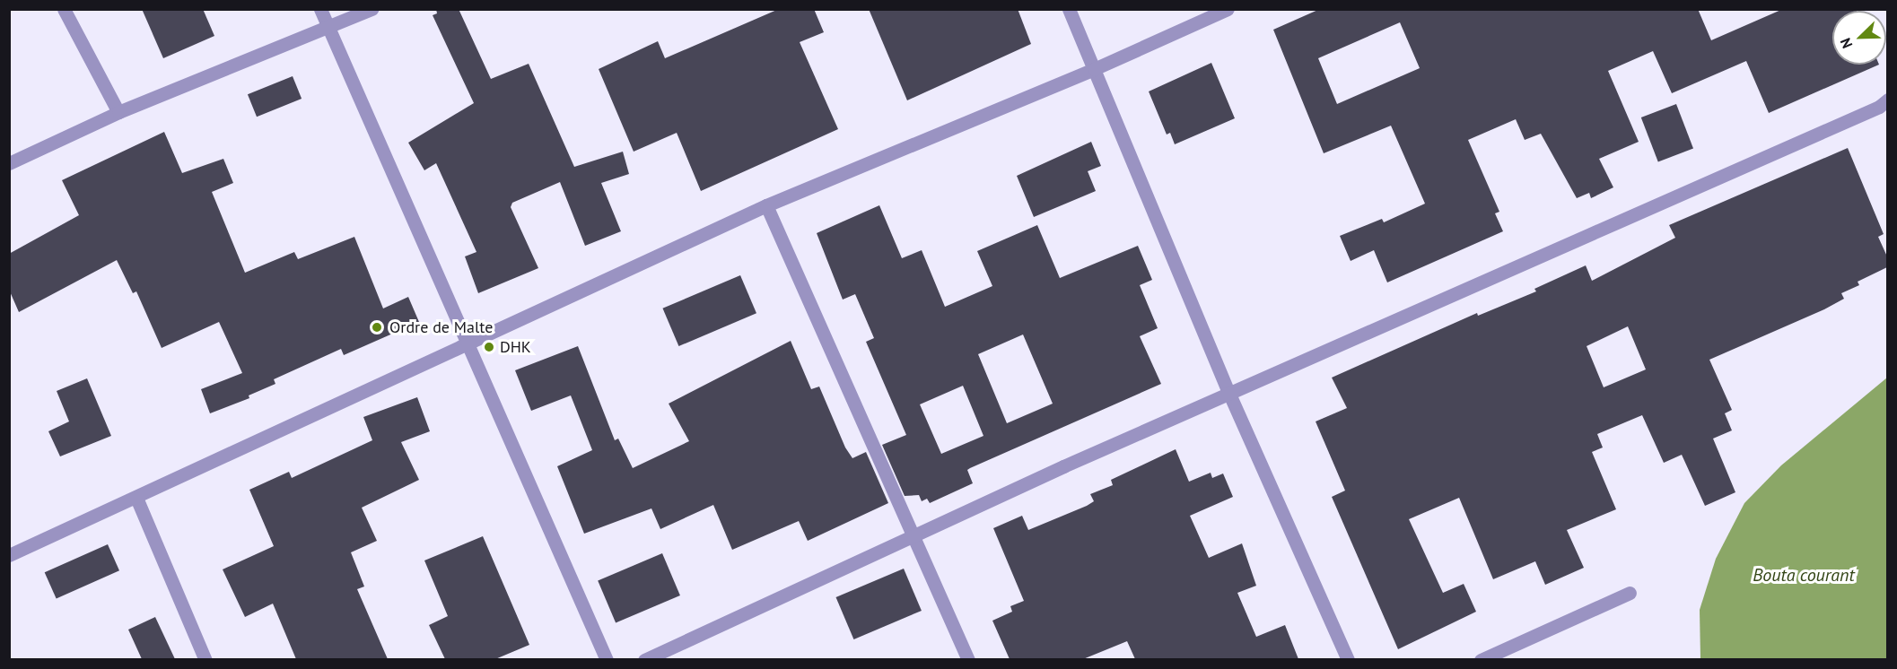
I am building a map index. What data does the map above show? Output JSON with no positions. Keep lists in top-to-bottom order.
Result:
{
  "water": ["Bouta courant"],
  "places": ["Ordre de Malte", "DHK"],
  "north": "bottom left"
}
